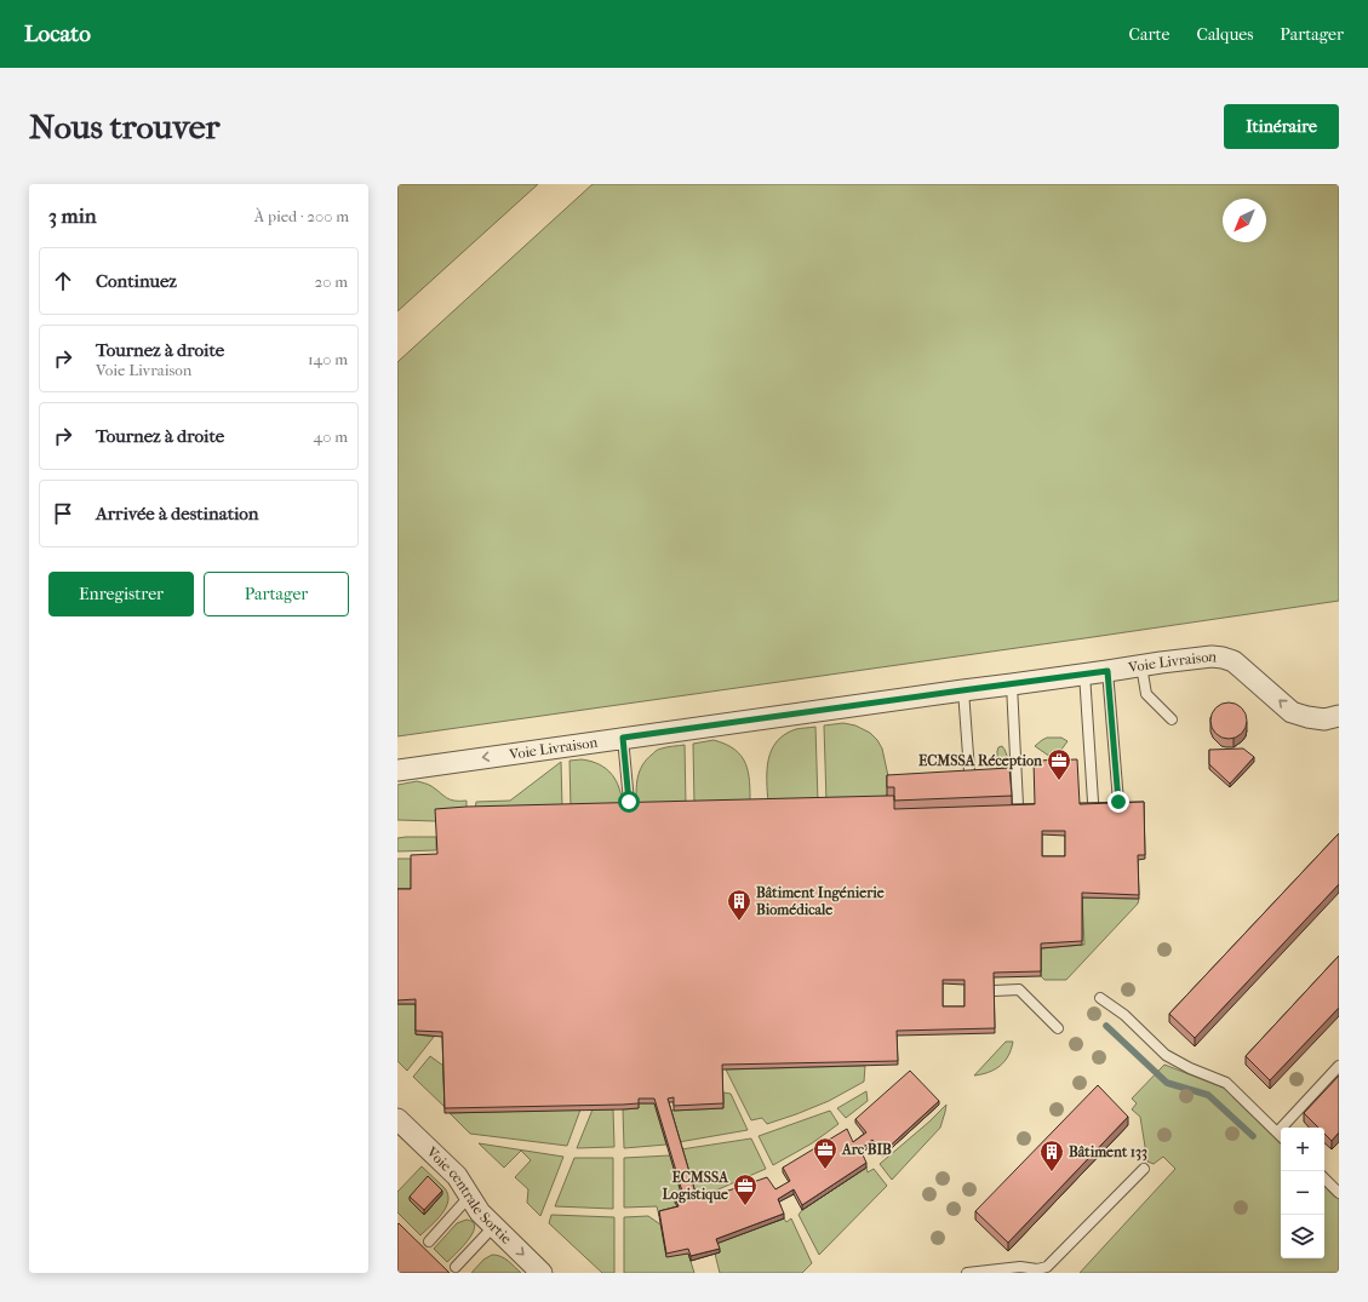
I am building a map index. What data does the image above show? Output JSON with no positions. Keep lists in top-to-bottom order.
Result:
{
  "streets": {
    "street": ["Voie Livraison", "Voie centrale Sortie"]
  },
  "one_way": ["Voie Livraison"],
  "places": {
    "office": ["ECMSSA Réception", "Arc BIB", "ECMSSA Logistique"],
    "building": ["Bâtiment Ingénierie Biomédicale", "Bâtiment 133"]
  },
  "north": "bottom left",
  "page": {
    "header": "Locato",
    "nav": ["Carte", "Calques", "Partager"],
    "buttons": [
      "Itinéraire",
      ["Enregistrer", "Partager"]
    ],
    "title": "Nous trouver",
    "heading": ["3 min", "À pied · 200 m"],
    "list": [
      ["Continuez", "20 m"],
      ["Tournez à droite", "Voie Livraison", "140 m"],
      ["Tournez à droite", "40 m"],
      "Arrivée à destination"
    ],
    "map_buttons": ["+", "−"]
  }
}
